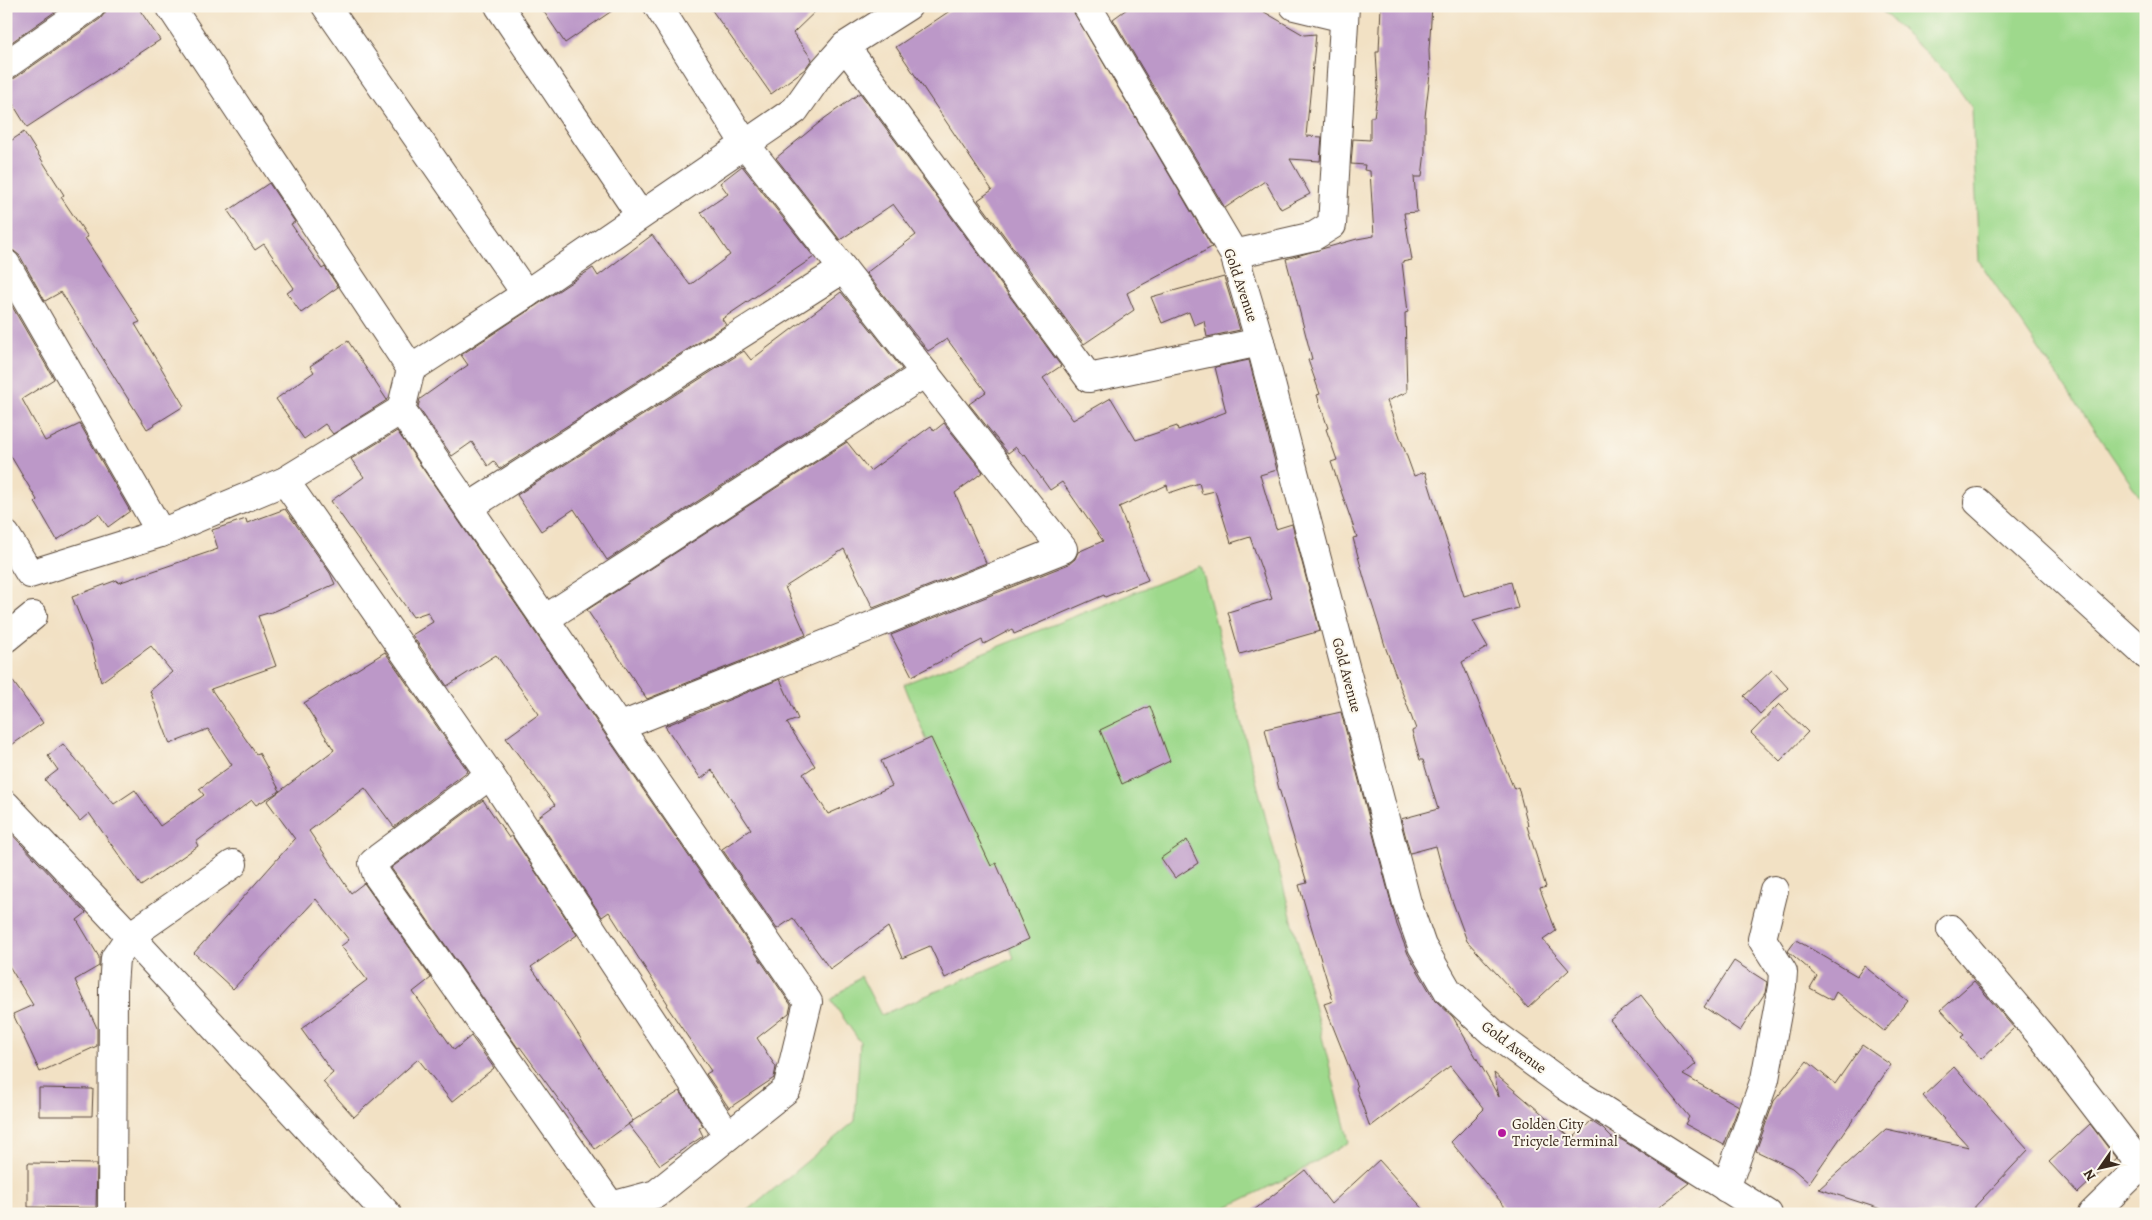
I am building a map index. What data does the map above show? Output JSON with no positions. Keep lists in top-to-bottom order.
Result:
{
  "streets": {
    "street": ["Gold Avenue"]
  },
  "places": ["Golden City Tricycle Terminal"],
  "north": "bottom left"
}
